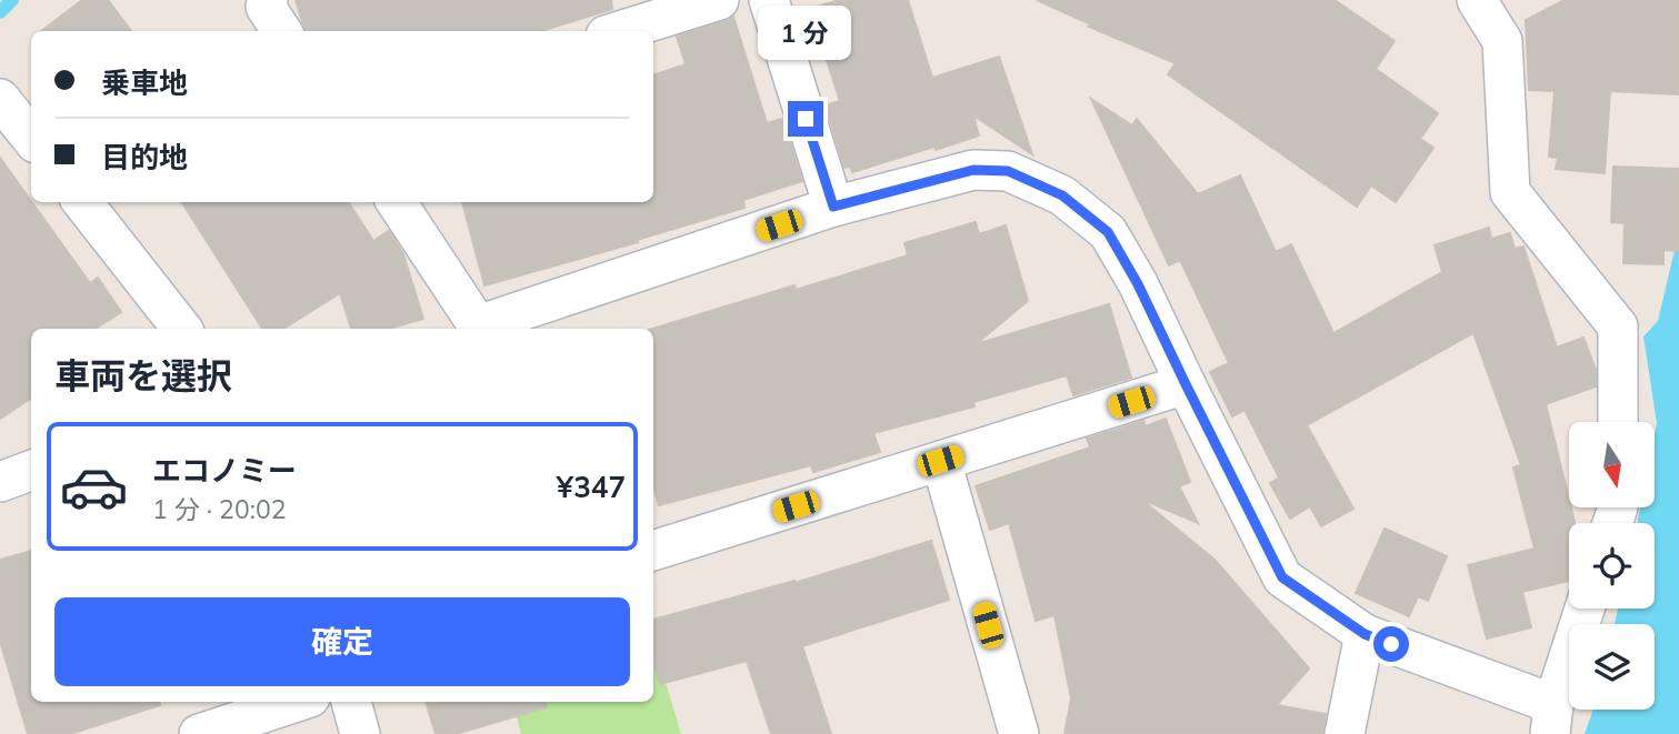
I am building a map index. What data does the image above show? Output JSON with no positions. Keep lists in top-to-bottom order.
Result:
{
  "north": "bottom",
  "page": {
    "bubble": "1 分",
    "banner": ["乗車地", "目的地"],
    "heading": "車両を選択",
    "list": [
      {
        "name": "エコノミー",
        "note": "1 分 · 20:02",
        "value": "¥347"
      }
    ],
    "buttons": "確定"
  }
}
